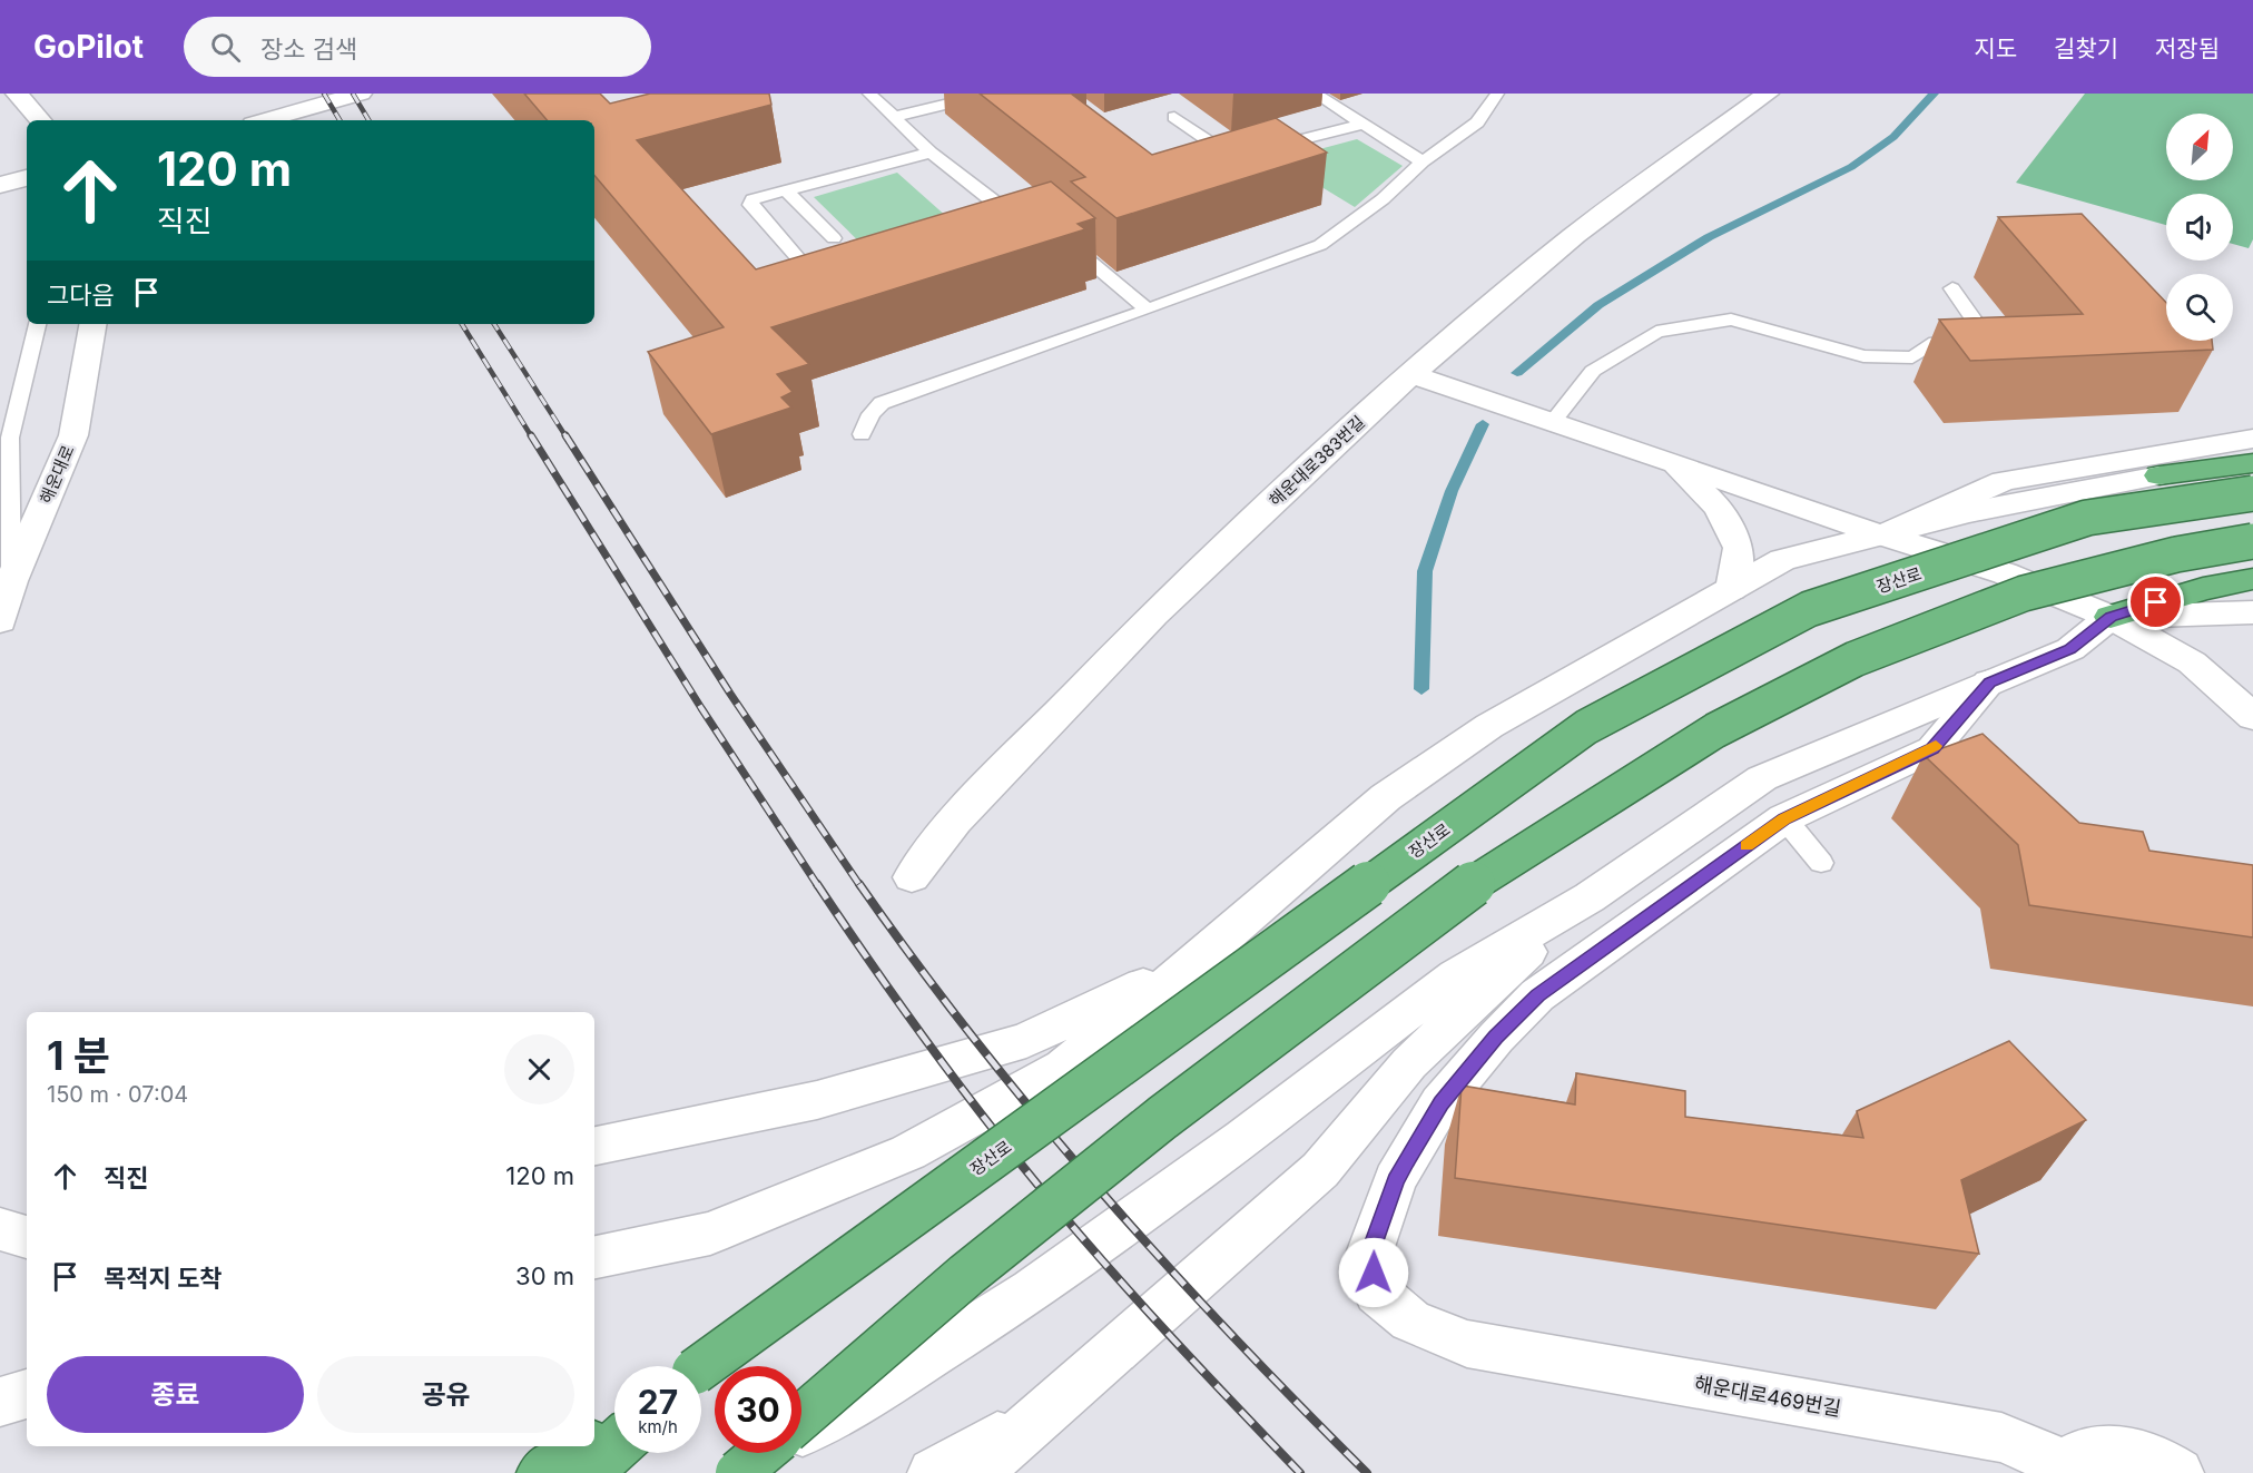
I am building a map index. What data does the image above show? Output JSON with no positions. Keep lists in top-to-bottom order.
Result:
{
  "streets": {
    "highway": ["장산로"],
    "street": ["해운대로383번길", "해운대로", "해운대로469번길"]
  },
  "north": "top right",
  "page": {
    "header": "GoPilot",
    "search": "장소 검색",
    "nav": ["지도", "길찾기", "저장됨"],
    "turn": ["120 m", "직진"],
    "then": "그다음",
    "heading": ["1 분", "150 m · 07:04"],
    "list": [
      {
        "name": "직진",
        "value": "120 m"
      },
      {
        "name": "목적지 도착",
        "value": "30 m"
      }
    ],
    "buttons": ["종료", "공유"],
    "speed": "27 km/h",
    "limit": "30"
  }
}
